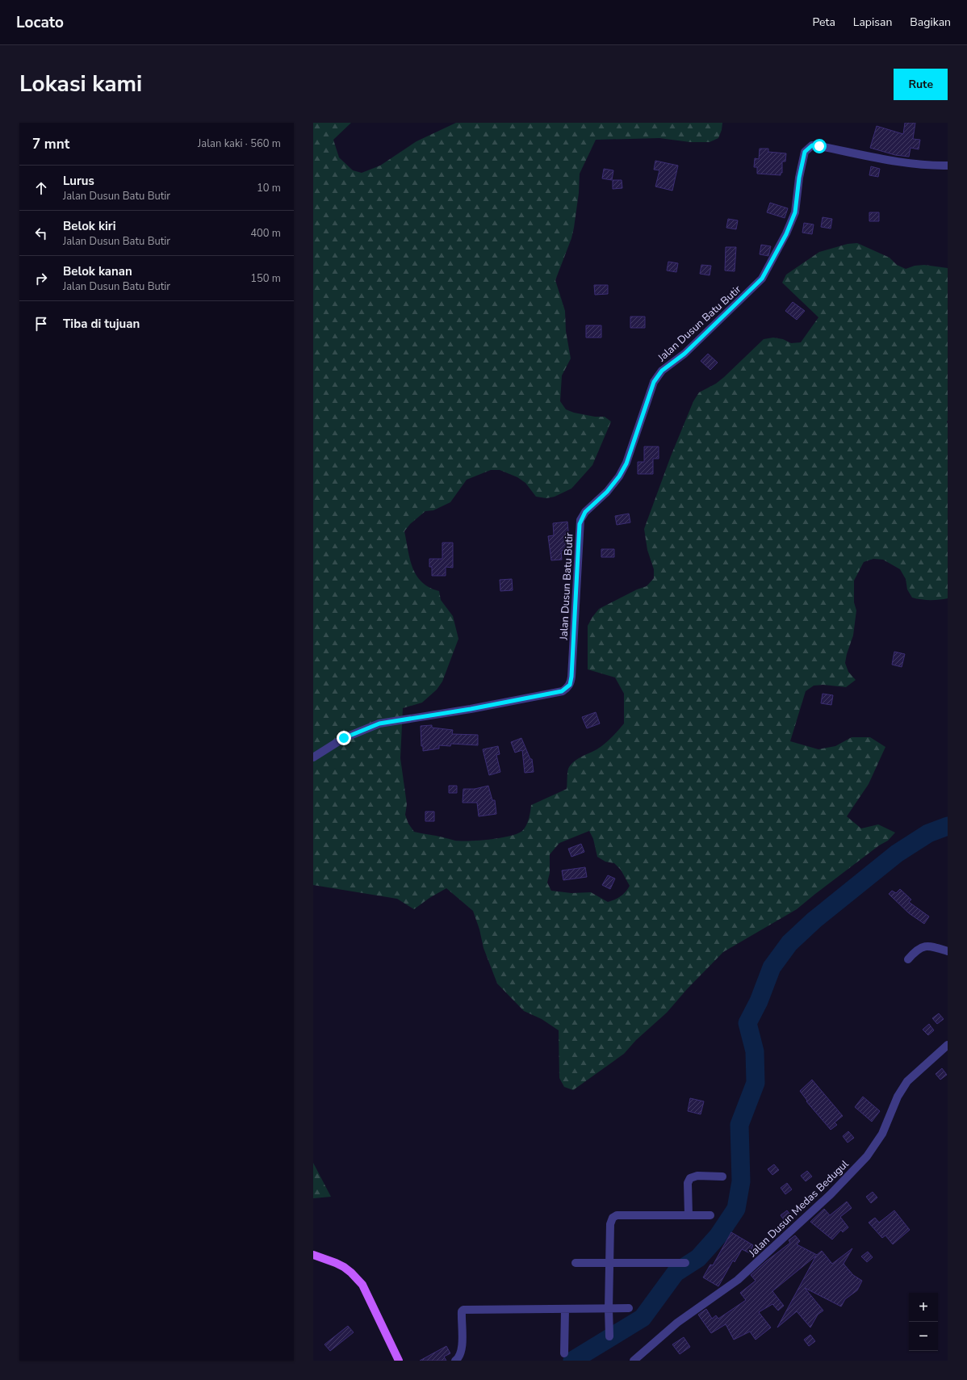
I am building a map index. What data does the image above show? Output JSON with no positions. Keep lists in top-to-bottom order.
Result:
{
  "streets": {
    "street": ["Jalan Dusun Batu Butir", "Jalan Dusun Medas Bedugul"]
  },
  "page": {
    "header": "Locato",
    "nav": ["Peta", "Lapisan", "Bagikan"],
    "title": "Lokasi kami",
    "buttons": "Rute",
    "heading": ["7 mnt", "Jalan kaki · 560 m"],
    "list": [
      ["Lurus", "Jalan Dusun Batu Butir", "10 m"],
      ["Belok kiri", "Jalan Dusun Batu Butir", "400 m"],
      ["Belok kanan", "Jalan Dusun Batu Butir", "150 m"],
      "Tiba di tujuan"
    ],
    "map_buttons": ["+", "−"]
  }
}
